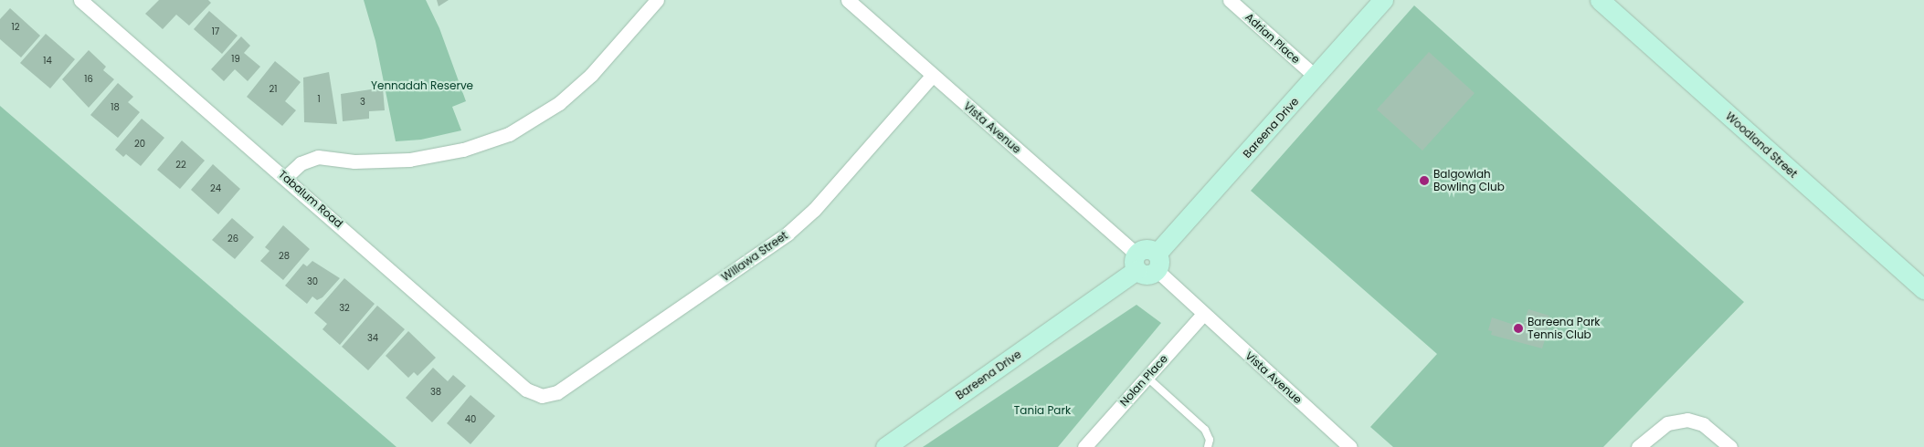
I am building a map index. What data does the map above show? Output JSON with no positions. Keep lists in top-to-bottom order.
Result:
{
  "streets": {
    "street": [
      "Adrian Place",
      "Vista Avenue",
      "Bareena Drive",
      "Woodland Street",
      "Tabalum Road",
      "Willawa Street",
      "Nolan Place"
    ]
  },
  "crossings": [
    ["Adrian Place", "Bareena Drive"],
    ["Vista Avenue", "Bareena Drive"],
    ["Vista Avenue", "Willawa Street"],
    ["Vista Avenue", "Nolan Place"],
    ["Tabalum Road", "Willawa Street"]
  ],
  "parks": ["Yennadah Reserve", "Tania Park"],
  "places": ["Balgowlah Bowling Club", "Bareena Park Tennis Club"],
  "house_numbers": [
    "12",
    "17",
    "19",
    "14",
    "16",
    "21",
    "1",
    "3",
    "18",
    "20",
    "22",
    "24",
    "26",
    "28",
    "30",
    "32",
    "34",
    "38",
    "40"
  ]
}
